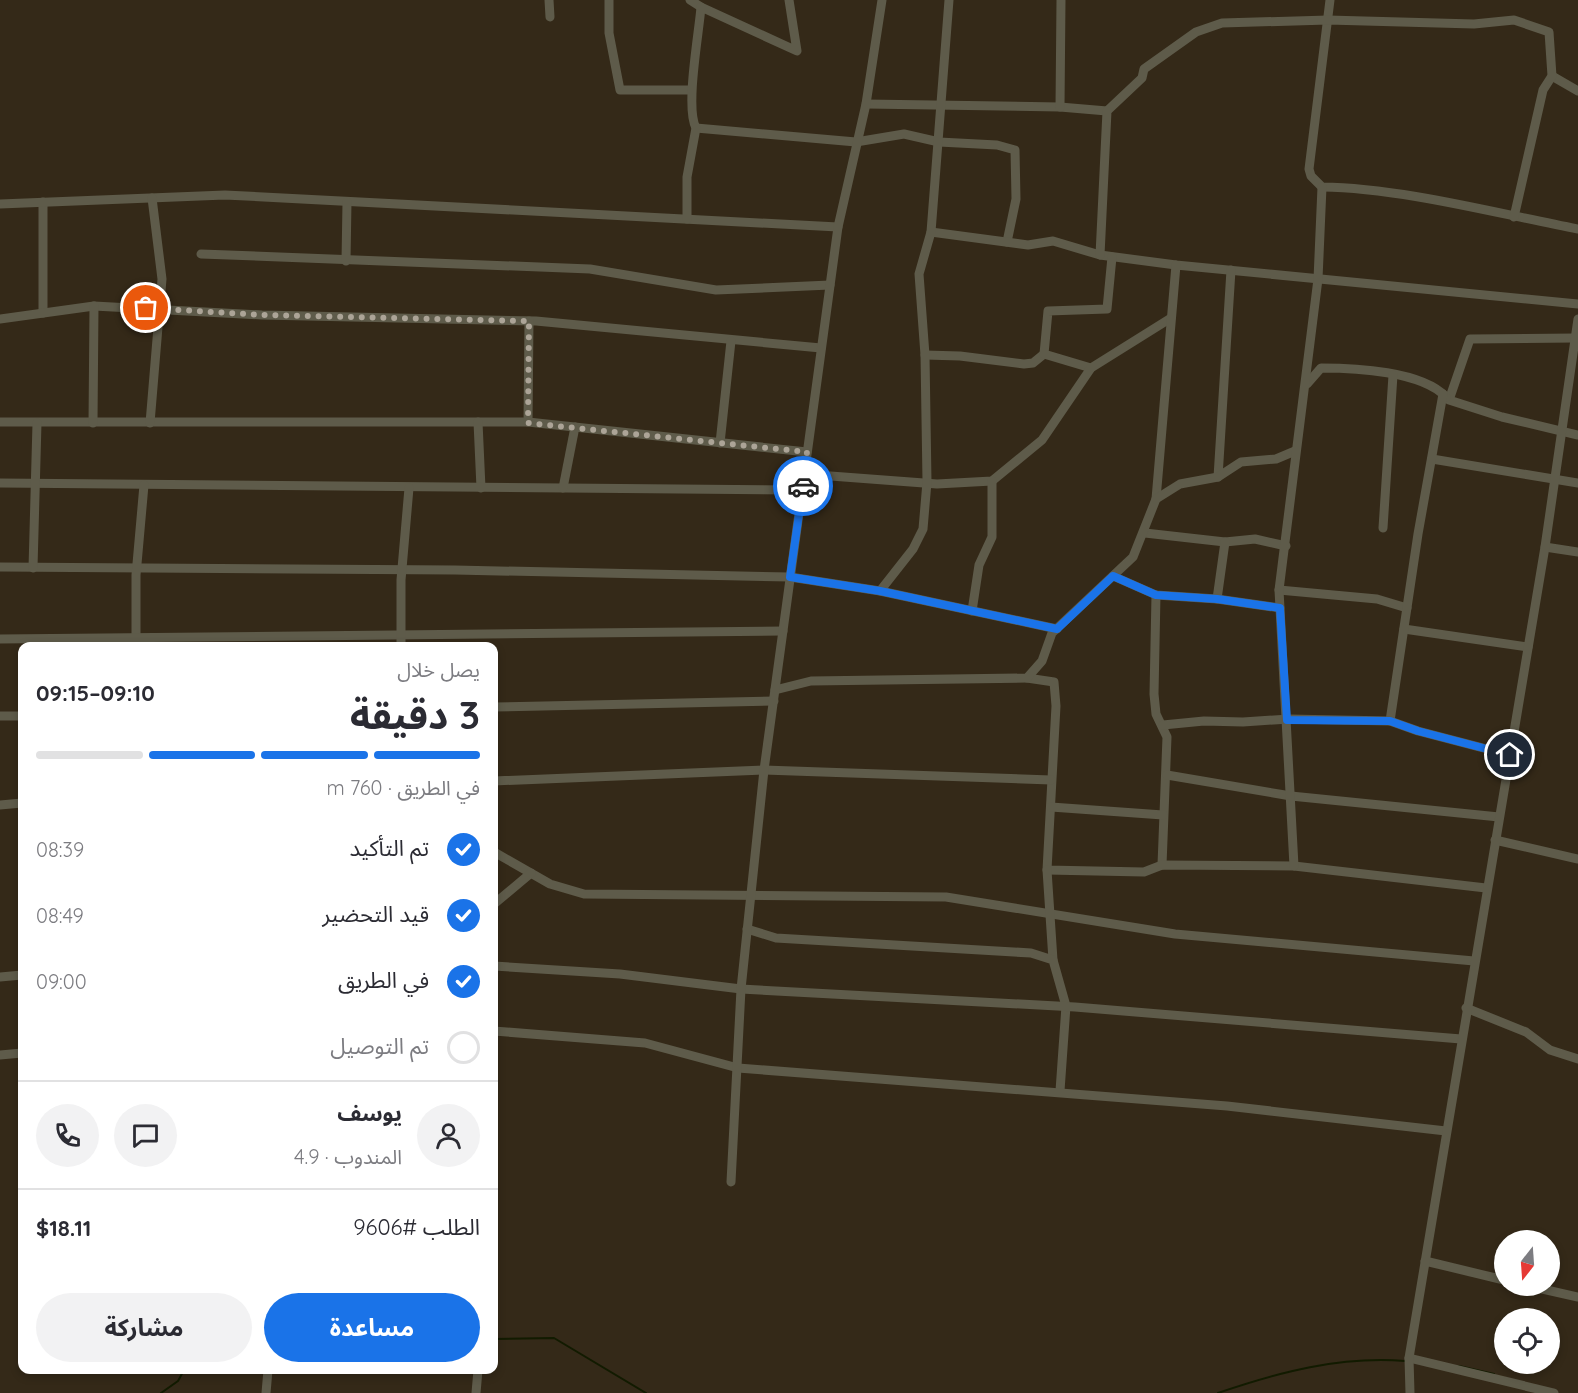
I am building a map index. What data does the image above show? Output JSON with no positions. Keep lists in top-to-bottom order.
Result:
{
  "north": "bottom",
  "page": {
    "heading": ["3 دقيقة", "يصل خلال", "09:10–09:15"],
    "panel": [
      "يوسف",
      "المندوب · 4.9",
      "الطلب #9606",
      "$18.11"
    ],
    "bar": "في الطريق · 760 m",
    "list": [
      ["تم التأكيد", "08:39"],
      ["قيد التحضير", "08:49"],
      ["في الطريق", "09:00"],
      "تم التوصيل"
    ],
    "buttons": ["مساعدة", "مشاركة"]
  }
}
